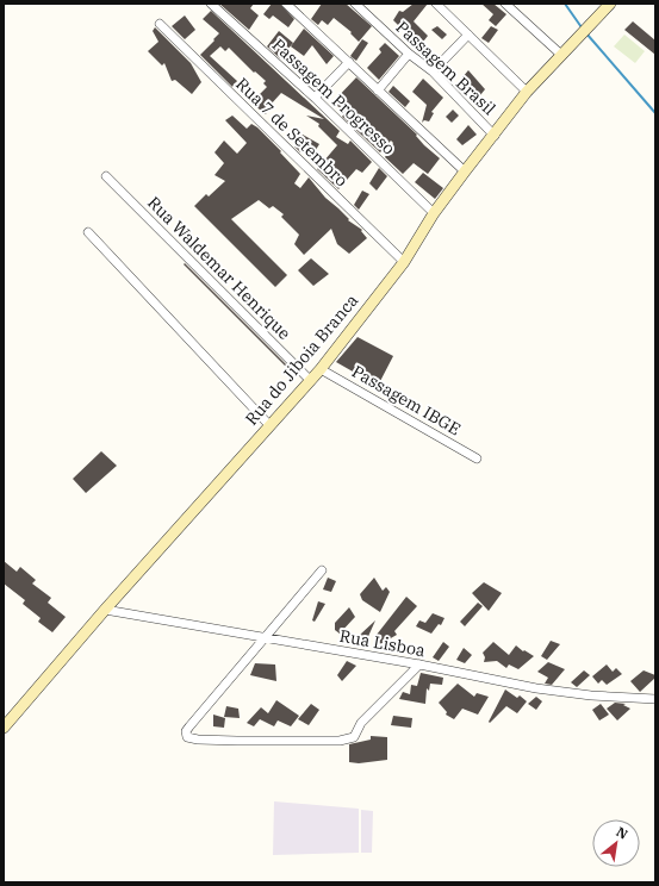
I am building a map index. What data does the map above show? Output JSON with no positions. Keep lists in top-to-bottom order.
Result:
{
  "streets": {
    "main road": ["Rua do Jiboia Branca"],
    "street": [
      "Passagem Brasil",
      "Passagem Progresso",
      "Rua 7 de Setembro",
      "Rua Waldemar Henrique",
      "Passagem IBGE",
      "Rua Lisboa"
    ]
  },
  "crossings": [
    ["Passagem Brasil", "Rua do Jiboia Branca"],
    ["Passagem Progresso", "Rua do Jiboia Branca"],
    ["Rua 7 de Setembro", "Rua do Jiboia Branca"],
    ["Rua Waldemar Henrique", "Rua do Jiboia Branca"],
    ["Rua do Jiboia Branca", "Passagem IBGE"],
    ["Rua do Jiboia Branca", "Rua Lisboa"]
  ],
  "north": "top right"
}
